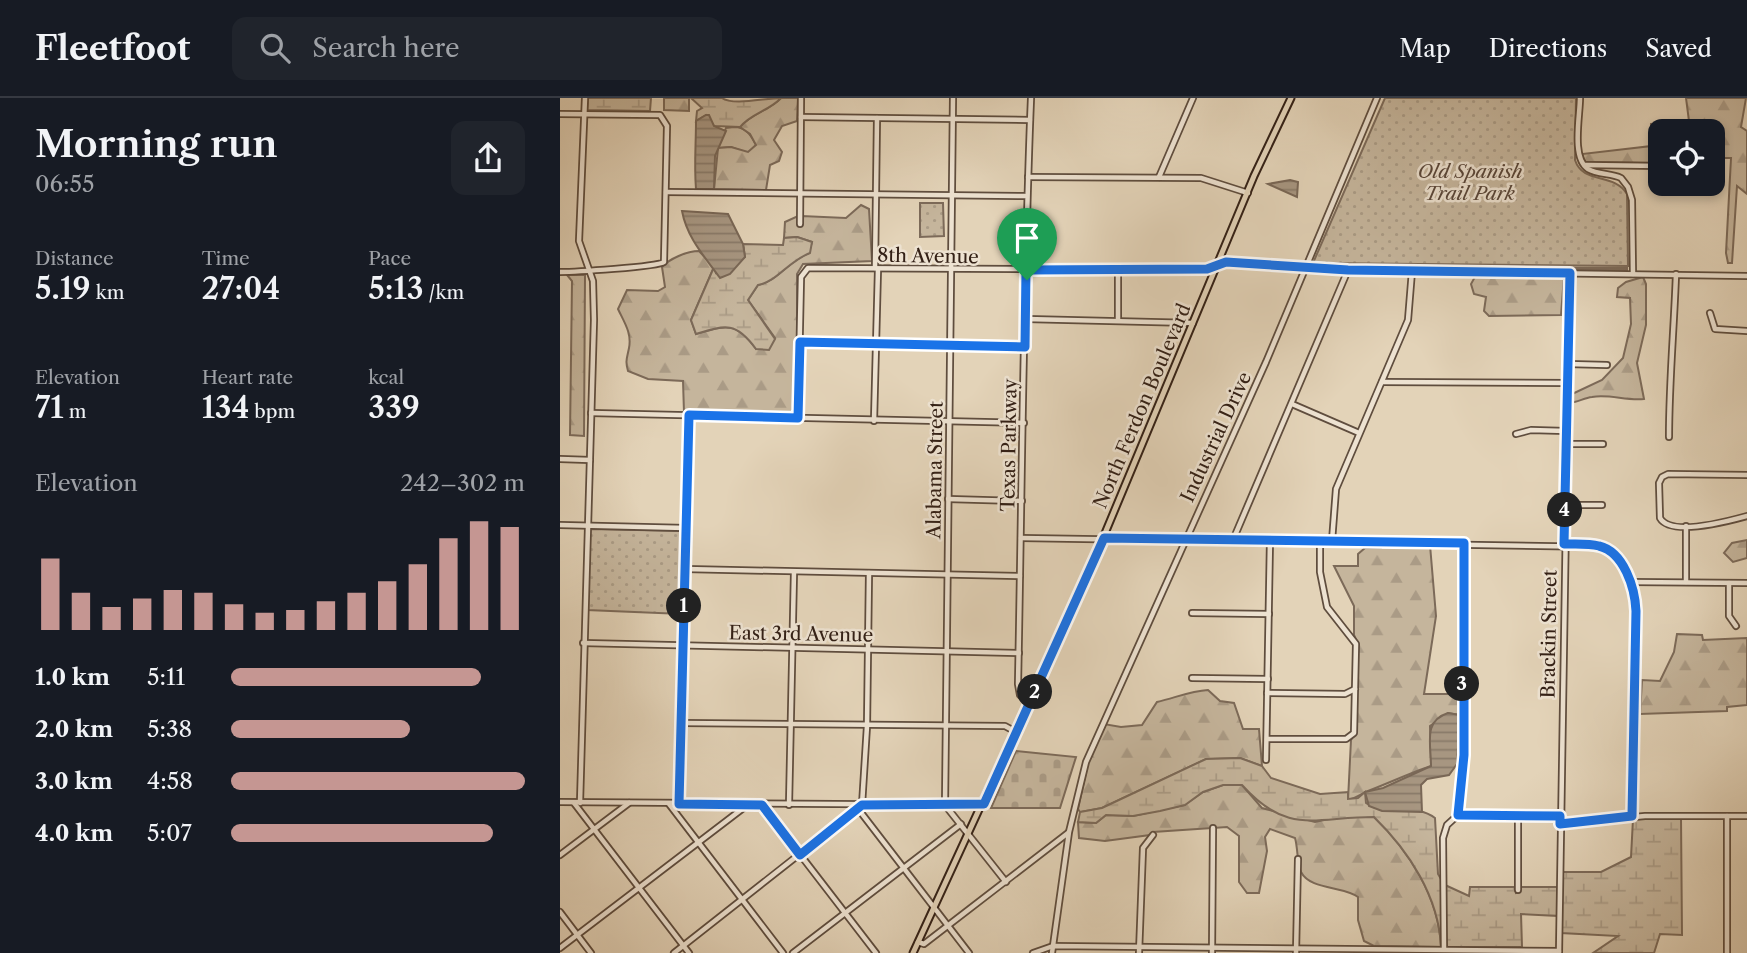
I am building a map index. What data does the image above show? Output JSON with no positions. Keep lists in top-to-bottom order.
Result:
{
  "streets": {
    "main road": ["North Ferdon Boulevard"],
    "street": [
      "8th Avenue",
      "Industrial Drive",
      "Texas Parkway",
      "Alabama Street",
      "East 3rd Avenue",
      "Brackin Street"
    ]
  },
  "crossings": [
    ["8th Avenue", "North Ferdon Boulevard"],
    ["8th Avenue", "Industrial Drive"],
    ["8th Avenue", "Texas Parkway"],
    ["8th Avenue", "Alabama Street"],
    ["8th Avenue", "Brackin Street"],
    ["North Ferdon Boulevard", "Texas Parkway"],
    ["Texas Parkway", "East 3rd Avenue"],
    ["Alabama Street", "East 3rd Avenue"]
  ],
  "parks": ["Old Spanish Trail Park"],
  "page": {
    "header": "Fleetfoot",
    "search": "Search here",
    "nav": ["Map", "Directions", "Saved"],
    "heading": ["Morning run", "06:55"],
    "stats": [
      ["Distance", "5.19 km"],
      ["Time", "27:04"],
      ["Pace", "5:13 /km"],
      ["Elevation", "71 m"],
      ["Heart rate", "134 bpm"],
      ["kcal", "339"]
    ],
    "chart": ["Elevation", "242–302 m"],
    "pins": [
      "4",
      "1",
      "3",
      "2"
    ],
    "list": [
      {
        "name": "1.0 km",
        "note": "5:11"
      },
      {
        "name": "2.0 km",
        "note": "5:38"
      },
      {
        "name": "3.0 km",
        "note": "4:58"
      },
      {
        "name": "4.0 km",
        "note": "5:07"
      }
    ]
  }
}
